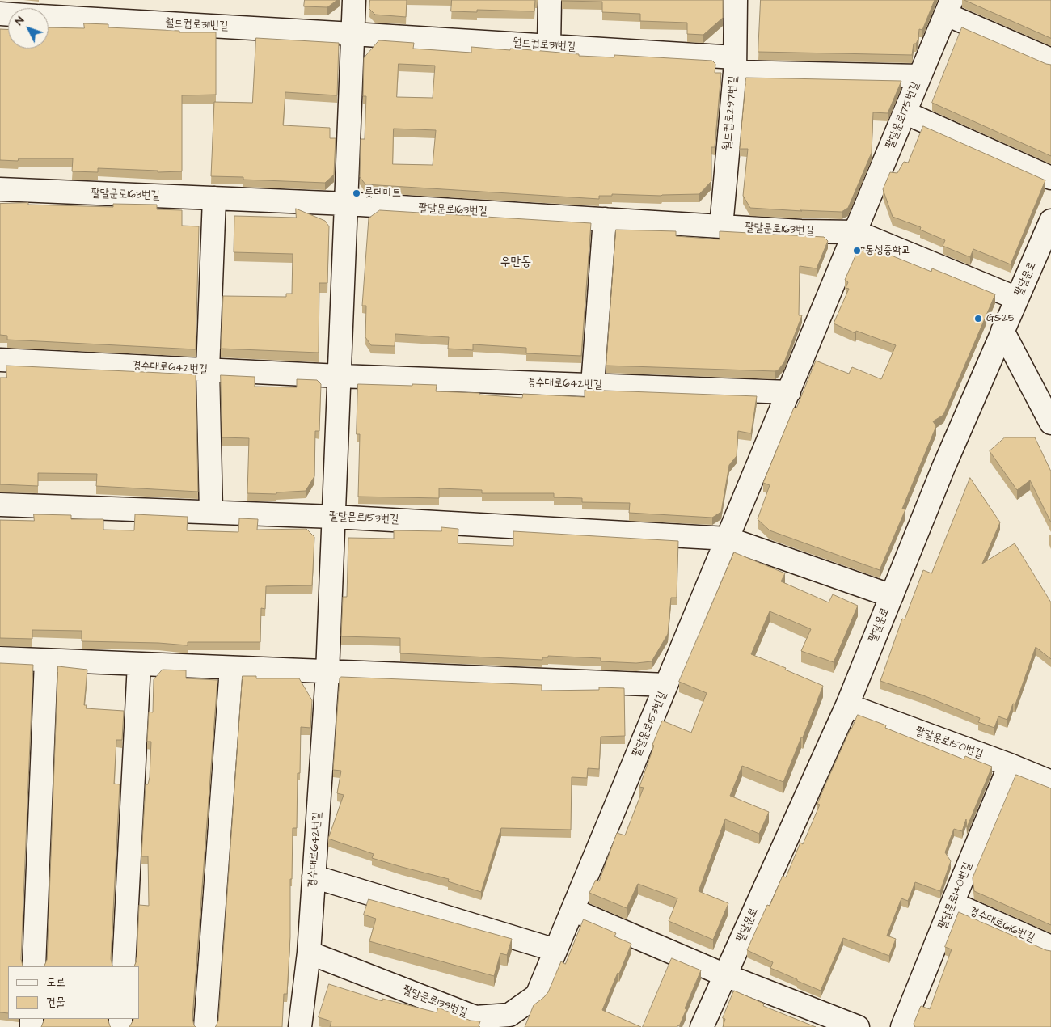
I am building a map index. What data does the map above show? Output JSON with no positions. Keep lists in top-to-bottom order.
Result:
{
  "streets": {
    "street": [
      "월드컵로311번길",
      "월드컵로297번길",
      "팔달문로175번길",
      "팔달문로163번길",
      "팔달문로",
      "경수대로642번길",
      "팔달문로153번길",
      "팔달문로150번길",
      "팔달문로140번길",
      "경수대로616번길",
      "팔달문로139번길"
    ]
  },
  "crossings": [
    ["월드컵로311번길", "월드컵로297번길"],
    ["월드컵로311번길", "팔달문로175번길"],
    ["월드컵로297번길", "팔달문로163번길"],
    ["팔달문로175번길", "팔달문로163번길"],
    ["팔달문로163번길", "팔달문로"],
    ["팔달문로163번길", "경수대로642번길"],
    ["팔달문로", "팔달문로153번길"],
    ["팔달문로", "팔달문로150번길"],
    ["경수대로642번길", "팔달문로153번길"],
    ["경수대로642번길", "팔달문로139번길"],
    ["팔달문로153번길", "팔달문로139번길"],
    ["팔달문로150번길", "팔달문로140번길"],
    ["팔달문로140번길", "경수대로616번길"]
  ],
  "districts": ["우만동"],
  "places": ["롯데마트", "동성중학교", "GS25"],
  "legend": ["도로", "건물"],
  "north": "top left"
}
